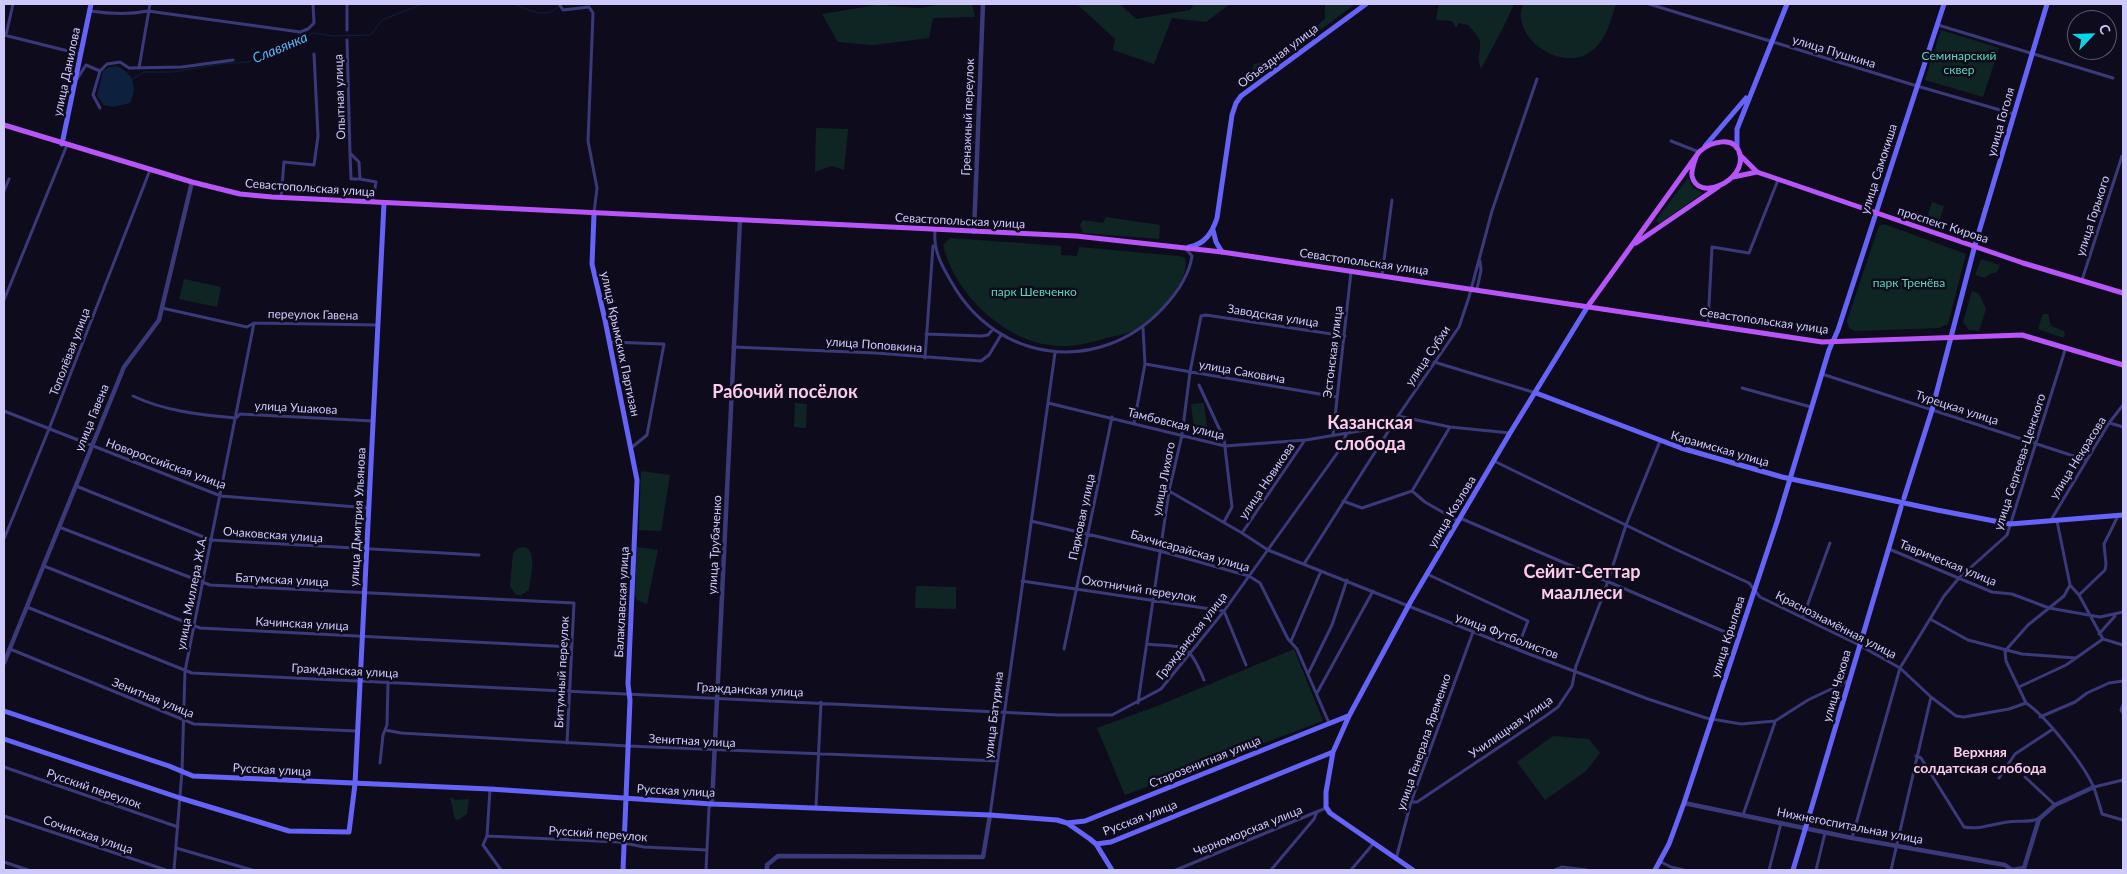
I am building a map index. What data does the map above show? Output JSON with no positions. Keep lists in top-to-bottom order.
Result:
{
  "streets": {
    "main road": [
      "Объездная улица",
      "улица Данилова",
      "улица Гоголя",
      "улица Самокиша",
      "Севастопольская улица",
      "проспект Кирова",
      "улица Крымских Партизан",
      "Караимская улица",
      "улица Козлова",
      "улица Дмитрия Ульянова",
      "Бахчисарайская улица",
      "Балаклавская улица",
      "улица Крылова",
      "улица Чехова",
      "Старозенитная улица",
      "Русская улица"
    ],
    "street": [
      "улица Пушкина",
      "Опытная улица",
      "Гренажный переулок",
      "улица Горького",
      "переулок Гавена",
      "Заводская улица",
      "улица Поповкина",
      "Тополёвая улица",
      "Эстонская улица",
      "улица Субхи",
      "улица Саковича",
      "улица Ушакова",
      "Турецкая улица",
      "улица Гавена",
      "Тамбовская улица",
      "улица Некрасова",
      "улица Сергеева-Ценского",
      "Новороссийская улица",
      "улица Лихого",
      "улица Новикова",
      "Парковая улица",
      "Очаковская улица",
      "улица Трубаченко",
      "Таврическая улица",
      "Батумская улица",
      "Охотничий переулок",
      "улица Миллера Ж.А.",
      "Качинская улица",
      "Краснознамённая улица",
      "Гражданская улица",
      "улица Футболистов",
      "Битумный переулок",
      "Зенитная улица",
      "улица Батурина",
      "Училищная улица",
      "улица Генерала Яременко",
      "Русский переулок",
      "Нижнегоспитальная улица",
      "Черноморская улица",
      "Сочинская улица"
    ]
  },
  "crossings": [
    ["улица Пушкина", "улица Гоголя"],
    ["улица Пушкина", "улица Самокиша"],
    ["улица Данилова", "Севастопольская улица"],
    ["Опытная улица", "Севастопольская улица"],
    ["Гренажный переулок", "Севастопольская улица"],
    ["улица Гоголя", "проспект Кирова"],
    ["улица Самокиша", "Севастопольская улица"],
    ["улица Самокиша", "проспект Кирова"],
    ["улица Самокиша", "улица Крылова"],
    ["Севастопольская улица", "улица Крымских Партизан"],
    ["Севастопольская улица", "Тополёвая улица"],
    ["Севастопольская улица", "Эстонская улица"],
    ["Севастопольская улица", "улица Субхи"],
    ["Севастопольская улица", "улица Гавена"],
    ["Севастопольская улица", "улица Сергеева-Ценского"],
    ["Севастопольская улица", "улица Козлова"],
    ["Севастопольская улица", "улица Дмитрия Ульянова"],
    ["Севастопольская улица", "улица Трубаченко"],
    ["Севастопольская улица", "улица Крылова"],
    ["улица Горького", "проспект Кирова"],
    ["проспект Кирова", "улица Козлова"],
    ["переулок Гавена", "улица Гавена"],
    ["переулок Гавена", "улица Дмитрия Ульянова"],
    ["переулок Гавена", "улица Миллера Ж.А."],
    ["Заводская улица", "Эстонская улица"],
    ["Заводская улица", "улица Лихого"],
    ["улица Крымских Партизан", "Балаклавская улица"],
    ["улица Поповкина", "улица Трубаченко"],
    ["Тополёвая улица", "Новороссийская улица"],
    ["Эстонская улица", "улица Саковича"],
    ["Эстонская улица", "Тамбовская улица"],
    ["улица Субхи", "Тамбовская улица"],
    ["улица Субхи", "Караимская улица"],
    ["улица Субхи", "улица Футболистов"],
    ["улица Саковича", "улица Лихого"],
    ["улица Ушакова", "улица Дмитрия Ульянова"],
    ["улица Ушакова", "улица Миллера Ж.А."],
    ["Турецкая улица", "улица Некрасова"],
    ["Турецкая улица", "улица Сергеева-Ценского"],
    ["Турецкая улица", "улица Крылова"],
    ["улица Гавена", "Новороссийская улица"],
    ["улица Гавена", "Очаковская улица"],
    ["улица Гавена", "Батумская улица"],
    ["улица Гавена", "Качинская улица"],
    ["улица Гавена", "Гражданская улица"],
    ["улица Гавена", "Зенитная улица"],
    ["Тамбовская улица", "улица Лихого"],
    ["Тамбовская улица", "улица Новикова"],
    ["Тамбовская улица", "Парковая улица"],
    ["Тамбовская улица", "Гражданская улица"],
    ["Тамбовская улица", "улица Батурина"],
    ["Караимская улица", "улица Некрасова"],
    ["Караимская улица", "улица Сергеева-Ценского"],
    ["Караимская улица", "улица Козлова"],
    ["Караимская улица", "улица Крылова"],
    ["Караимская улица", "Училищная улица"],
    ["улица Сергеева-Ценского", "Таврическая улица"],
    ["улица Сергеева-Ценского", "Краснознамённая улица"],
    ["улица Сергеева-Ценского", "Нижнегоспитальная улица"],
    ["Новороссийская улица", "улица Дмитрия Ульянова"],
    ["Новороссийская улица", "улица Миллера Ж.А."],
    ["улица Лихого", "Бахчисарайская улица"],
    ["улица Лихого", "Охотничий переулок"],
    ["улица Лихого", "Гражданская улица"],
    ["улица Лихого", "улица Футболистов"],
    ["улица Новикова", "улица Футболистов"],
    ["улица Козлова", "Бахчисарайская улица"],
    ["улица Козлова", "Краснознамённая улица"],
    ["улица Козлова", "улица Футболистов"],
    ["улица Козлова", "Старозенитная улица"],
    ["улица Козлова", "Русская улица"],
    ["улица Козлова", "Черноморская улица"],
    ["улица Дмитрия Ульянова", "Очаковская улица"],
    ["улица Дмитрия Ульянова", "Батумская улица"],
    ["улица Дмитрия Ульянова", "улица Миллера Ж.А."],
    ["улица Дмитрия Ульянова", "Качинская улица"],
    ["улица Дмитрия Ульянова", "Гражданская улица"],
    ["улица Дмитрия Ульянова", "Зенитная улица"],
    ["улица Дмитрия Ульянова", "Русская улица"],
    ["Парковая улица", "Бахчисарайская улица"],
    ["Парковая улица", "Охотничий переулок"],
    ["Очаковская улица", "улица Миллера Ж.А."],
    ["улица Трубаченко", "Гражданская улица"],
    ["улица Трубаченко", "Зенитная улица"],
    ["улица Трубаченко", "Русская улица"],
    ["улица Трубаченко", "Русский переулок"],
    ["Бахчисарайская улица", "Гражданская улица"],
    ["Бахчисарайская улица", "улица Батурина"],
    ["Бахчисарайская улица", "Старозенитная улица"],
    ["Таврическая улица", "улица Чехова"],
    ["Батумская улица", "улица Миллера Ж.А."],
    ["Батумская улица", "Битумный переулок"],
    ["Охотничий переулок", "Гражданская улица"],
    ["Охотничий переулок", "улица Батурина"],
    ["улица Миллера Ж.А.", "Качинская улица"],
    ["улица Миллера Ж.А.", "Гражданская улица"],
    ["улица Миллера Ж.А.", "Зенитная улица"],
    ["улица Миллера Ж.А.", "Русская улица"],
    ["улица Миллера Ж.А.", "Русский переулок"],
    ["Балаклавская улица", "Гражданская улица"],
    ["Балаклавская улица", "Зенитная улица"],
    ["Балаклавская улица", "Русская улица"],
    ["Балаклавская улица", "Русский переулок"],
    ["Качинская улица", "Битумный переулок"],
    ["Краснознамённая улица", "улица Крылова"],
    ["Краснознамённая улица", "улица Чехова"],
    ["Краснознамённая улица", "Училищная улица"],
    ["Гражданская улица", "улица Футболистов"],
    ["Гражданская улица", "Битумный переулок"],
    ["Гражданская улица", "улица Батурина"],
    ["улица Футболистов", "улица Крылова"],
    ["улица Футболистов", "улица Чехова"],
    ["улица Футболистов", "Училищная улица"],
    ["улица Футболистов", "улица Генерала Яременко"],
    ["улица Крылова", "Нижнегоспитальная улица"],
    ["Битумный переулок", "Зенитная улица"],
    ["улица Чехова", "Нижнегоспитальная улица"],
    ["Зенитная улица", "улица Батурина"],
    ["улица Батурина", "Русская улица"],
    ["Училищная улица", "улица Генерала Яременко"],
    ["Старозенитная улица", "Русская улица"]
  ],
  "districts": [
    "Рабочий посёлок",
    "Казанская слобода",
    "Сейит-Сеттар мааллеси",
    "Верхняя солдатская слобода"
  ],
  "water": ["Славянка"],
  "parks": ["Семинарский сквер", "парк Тренёва", "парк Шевченко"],
  "north": "top right"
}
